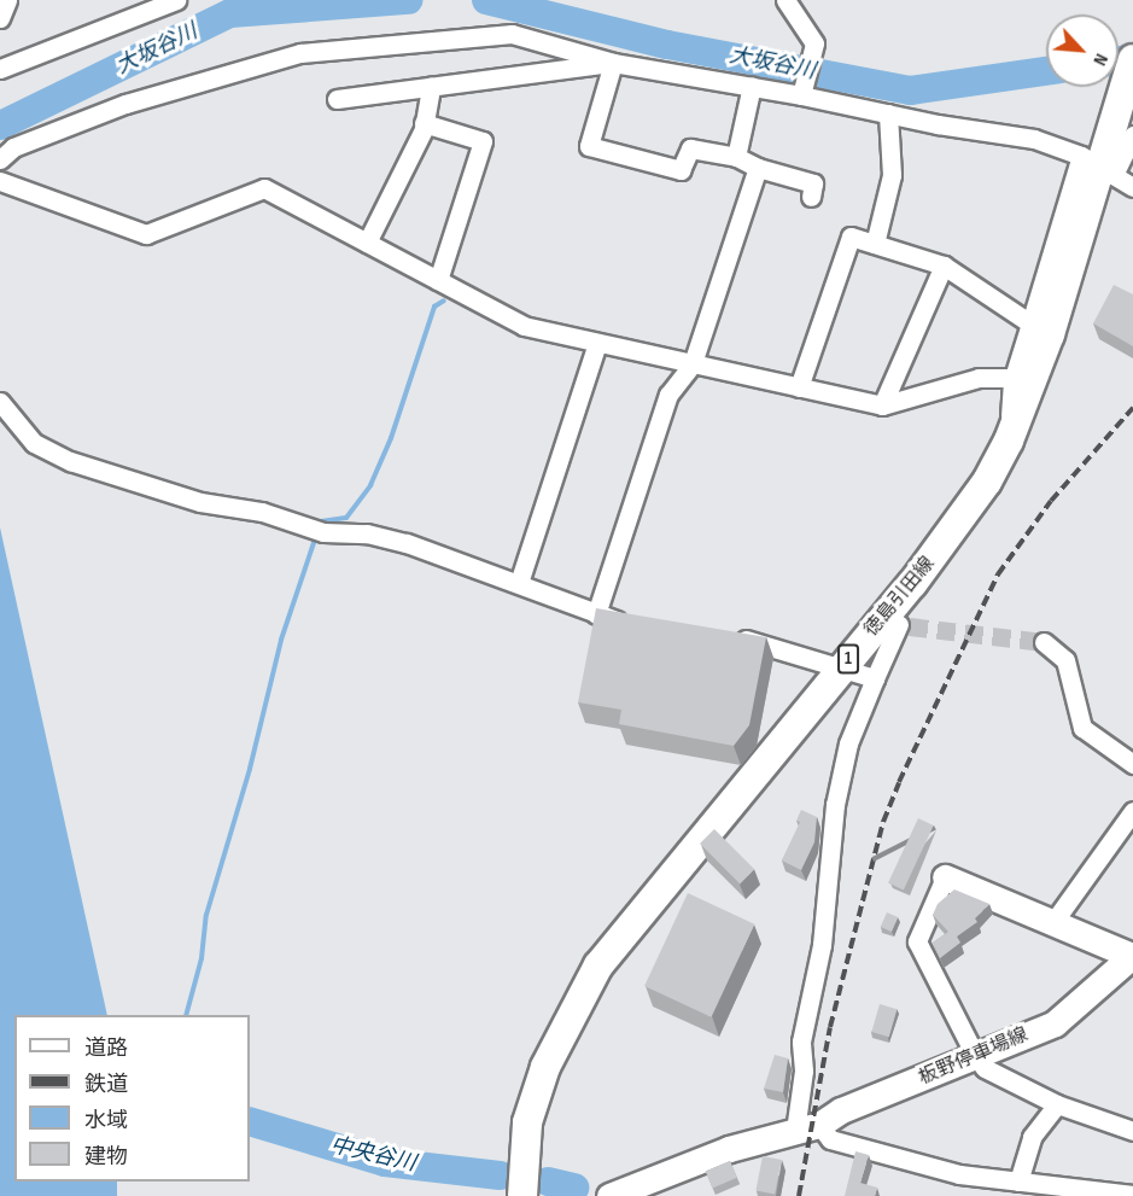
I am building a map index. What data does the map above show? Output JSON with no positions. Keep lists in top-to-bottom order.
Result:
{
  "streets": {
    "main road": ["徳島引田線", "1", "板野停車場線"]
  },
  "water": ["大坂谷川", "中央谷川"],
  "legend": [
    "道路",
    "鉄道",
    "水域",
    "建物"
  ],
  "north": "bottom right"
}
